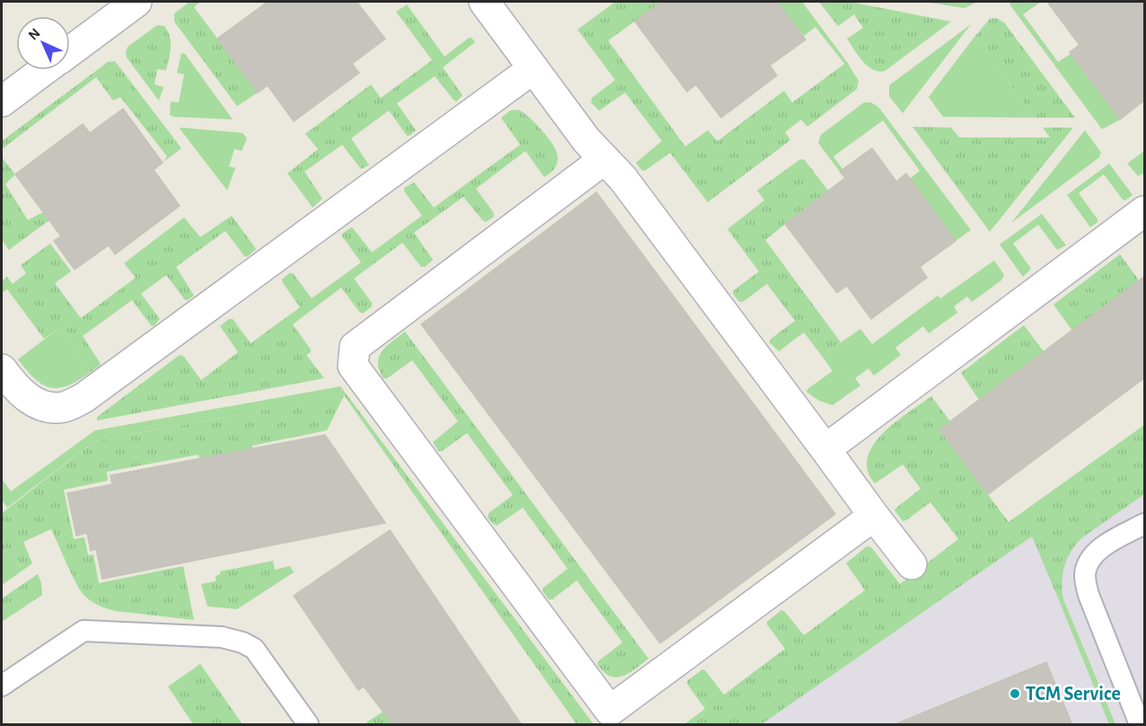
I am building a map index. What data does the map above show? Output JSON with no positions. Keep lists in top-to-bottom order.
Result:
{
  "places": ["TCM Service"],
  "north": "top left"
}
